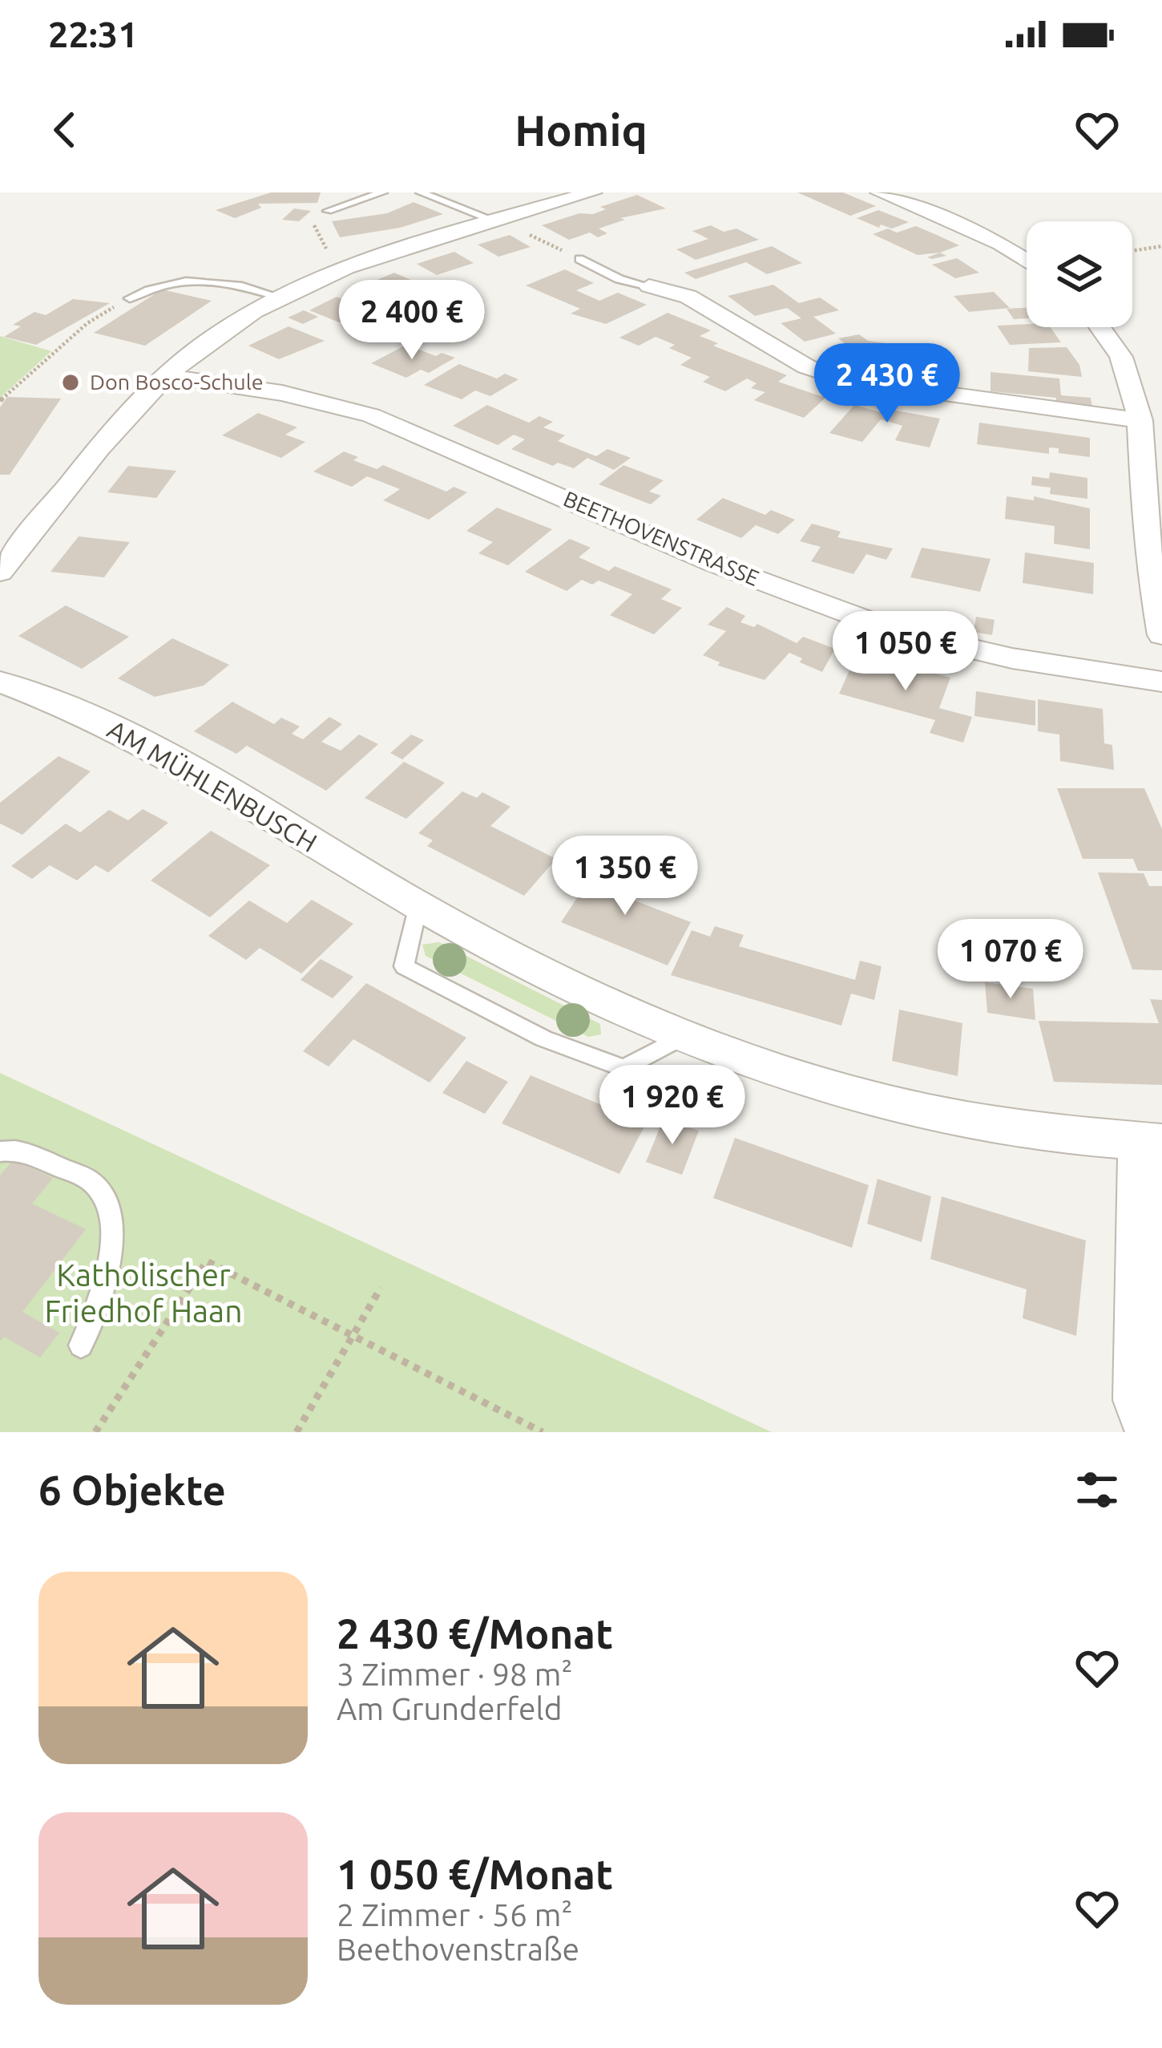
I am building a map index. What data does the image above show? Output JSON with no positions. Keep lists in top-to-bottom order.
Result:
{
  "streets": {
    "street": ["BEETHOVENSTRASSE", "AM MÜHLENBUSCH"]
  },
  "parks": ["Katholischer Friedhof Haan"],
  "places": ["Don Bosco-Schule"],
  "page": {
    "status": "22:31",
    "header": "Homiq",
    "price": [
      "2 400 €",
      "2 430 €",
      "1 050 €",
      "1 350 €",
      "1 070 €",
      "1 920 €"
    ],
    "heading": "6 Objekte",
    "list": [
      {
        "name": "2 430 €/Monat",
        "note": "3 Zimmer · 98 m² · Am Grunderfeld"
      },
      {
        "name": "1 050 €/Monat",
        "note": "2 Zimmer · 56 m² · Beethovenstraße"
      }
    ]
  }
}
